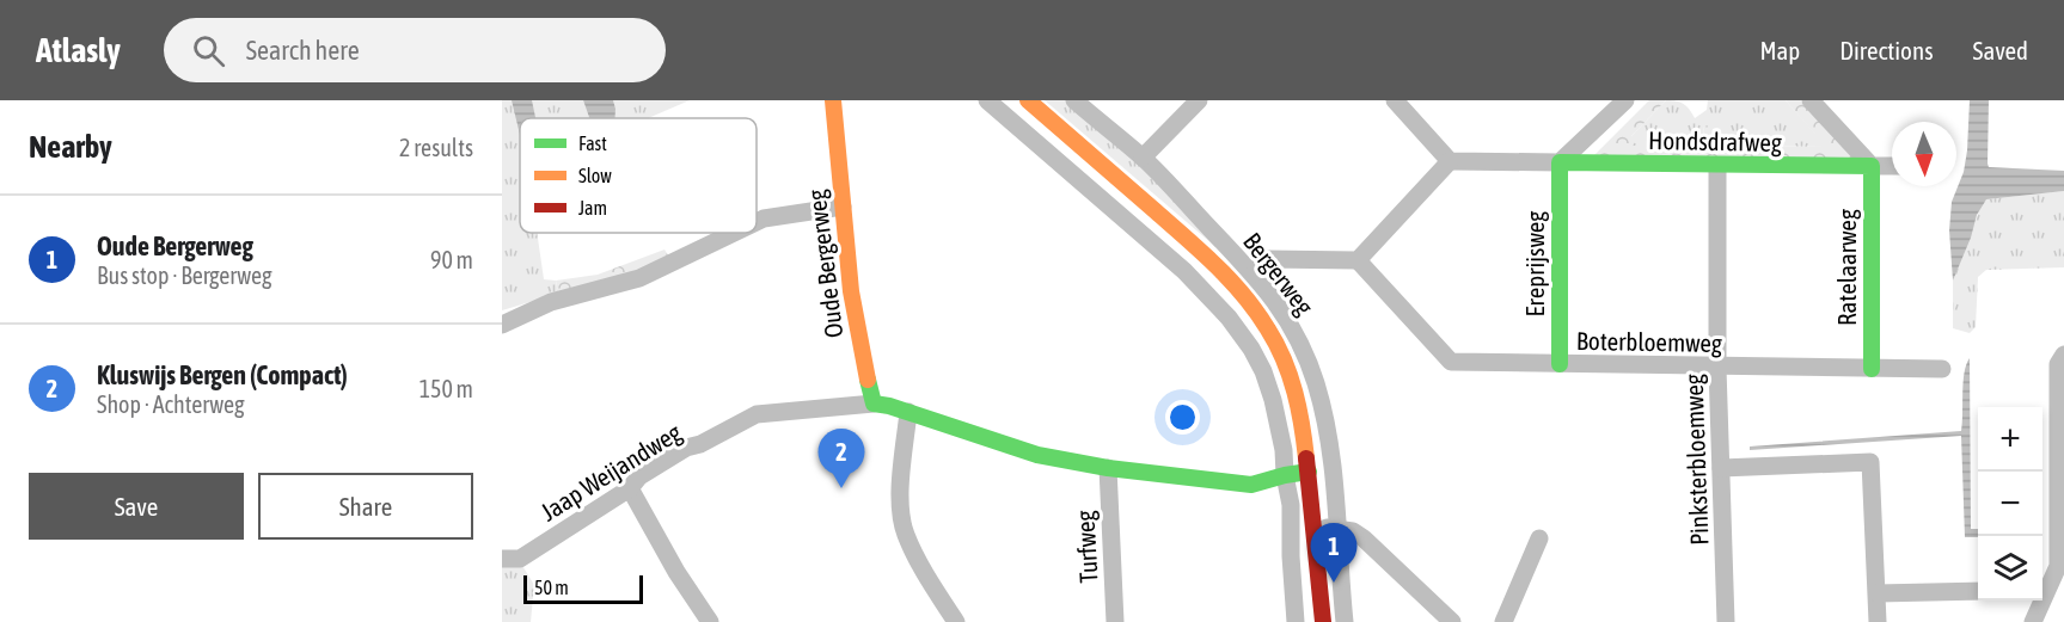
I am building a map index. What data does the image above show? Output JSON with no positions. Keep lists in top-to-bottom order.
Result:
{
  "streets": {
    "street": [
      "Hondsdrafweg",
      "Oude Bergerweg",
      "Ereprijsweg",
      "Ratelaarweg",
      "Bergerweg",
      "Boterbloemweg",
      "Pinksterbloemweg",
      "Jaap Weijandweg",
      "Turfweg"
    ]
  },
  "crossings": [
    ["Hondsdrafweg", "Ereprijsweg"],
    ["Hondsdrafweg", "Ratelaarweg"],
    ["Hondsdrafweg", "Pinksterbloemweg"],
    ["Oude Bergerweg", "Jaap Weijandweg"],
    ["Ereprijsweg", "Boterbloemweg"],
    ["Ratelaarweg", "Boterbloemweg"],
    ["Boterbloemweg", "Pinksterbloemweg"]
  ],
  "legend": ["Fast", "Slow", "Jam"],
  "scale_bar": "50 m",
  "north": "bottom",
  "page": {
    "header": "Atlasly",
    "search": "Search here",
    "nav": ["Map", "Directions", "Saved"],
    "heading": ["Nearby", "2 results"],
    "list": [
      {
        "mark": "1",
        "name": "Oude Bergerweg",
        "note": "Bus stop · Bergerweg",
        "value": "90 m"
      },
      {
        "mark": "2",
        "name": "Kluswijs Bergen (Compact)",
        "note": "Shop · Achterweg",
        "value": "150 m"
      }
    ],
    "map_buttons": ["+", "−"],
    "pins": ["2", "1"],
    "buttons": ["Save", "Share"],
    "scale": "50 m"
  }
}
